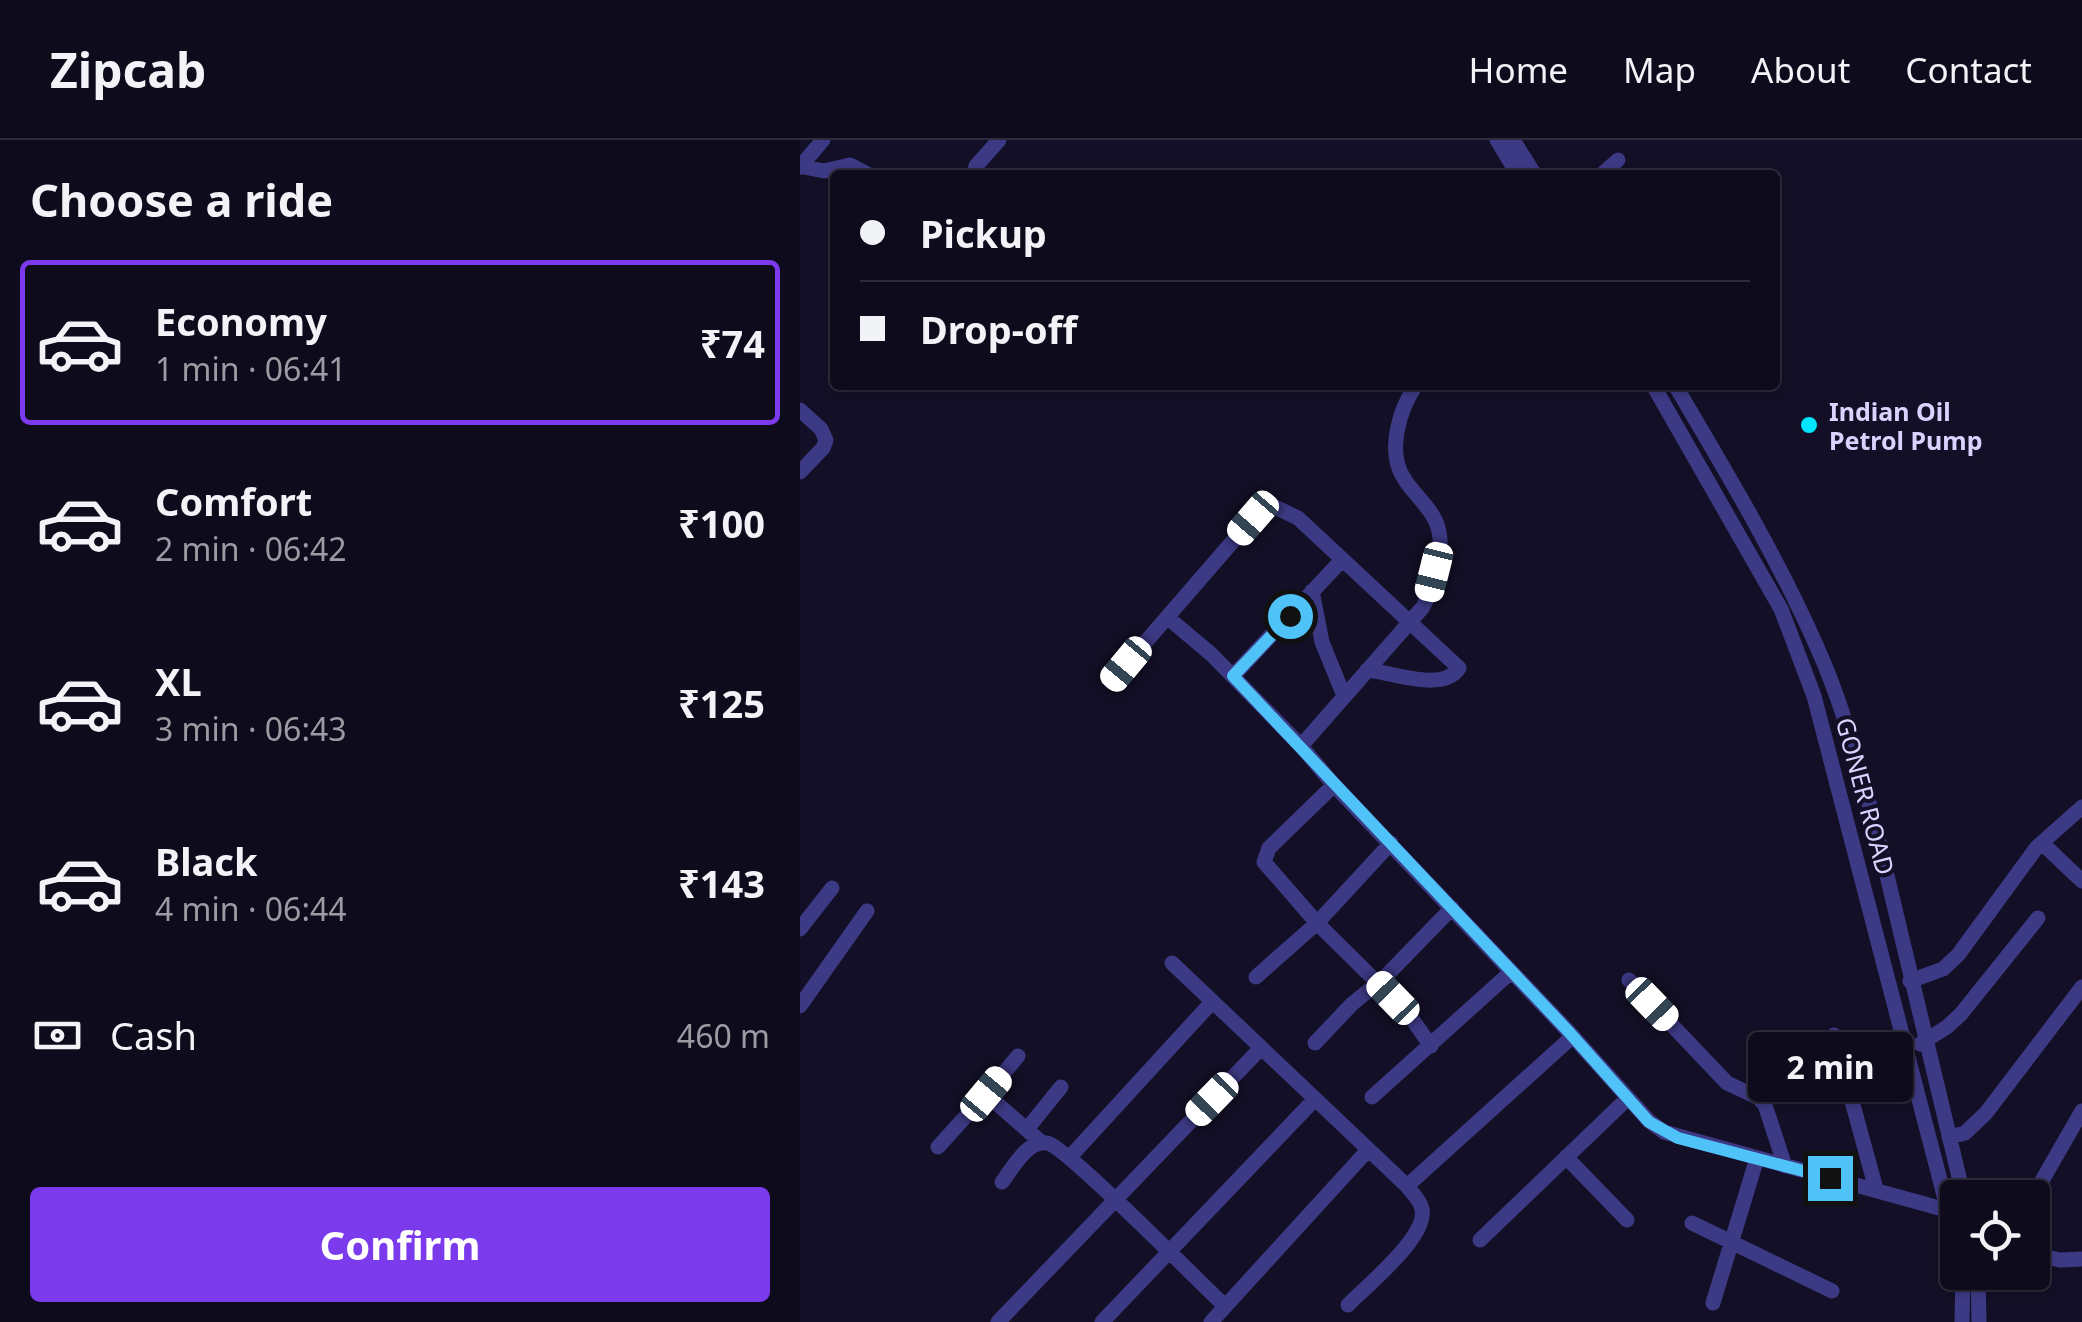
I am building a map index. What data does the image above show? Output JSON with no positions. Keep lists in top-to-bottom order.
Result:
{
  "streets": {
    "street": ["GONER ROAD"]
  },
  "places": ["Indian Oil Petrol Pump"],
  "page": {
    "header": "Zipcab",
    "nav": [
      "Home",
      "Map",
      "About",
      "Contact"
    ],
    "heading": "Choose a ride",
    "banner": ["Pickup", "Drop-off"],
    "list": [
      {
        "name": "Economy",
        "note": "1 min · 06:41",
        "value": "₹74"
      },
      {
        "name": "Comfort",
        "note": "2 min · 06:42",
        "value": "₹100"
      },
      {
        "name": "XL",
        "note": "3 min · 06:43",
        "value": "₹125"
      },
      {
        "name": "Black",
        "note": "4 min · 06:44",
        "value": "₹143"
      }
    ],
    "pay": ["Cash", "460 m"],
    "bubble": "2 min",
    "buttons": "Confirm"
  }
}
